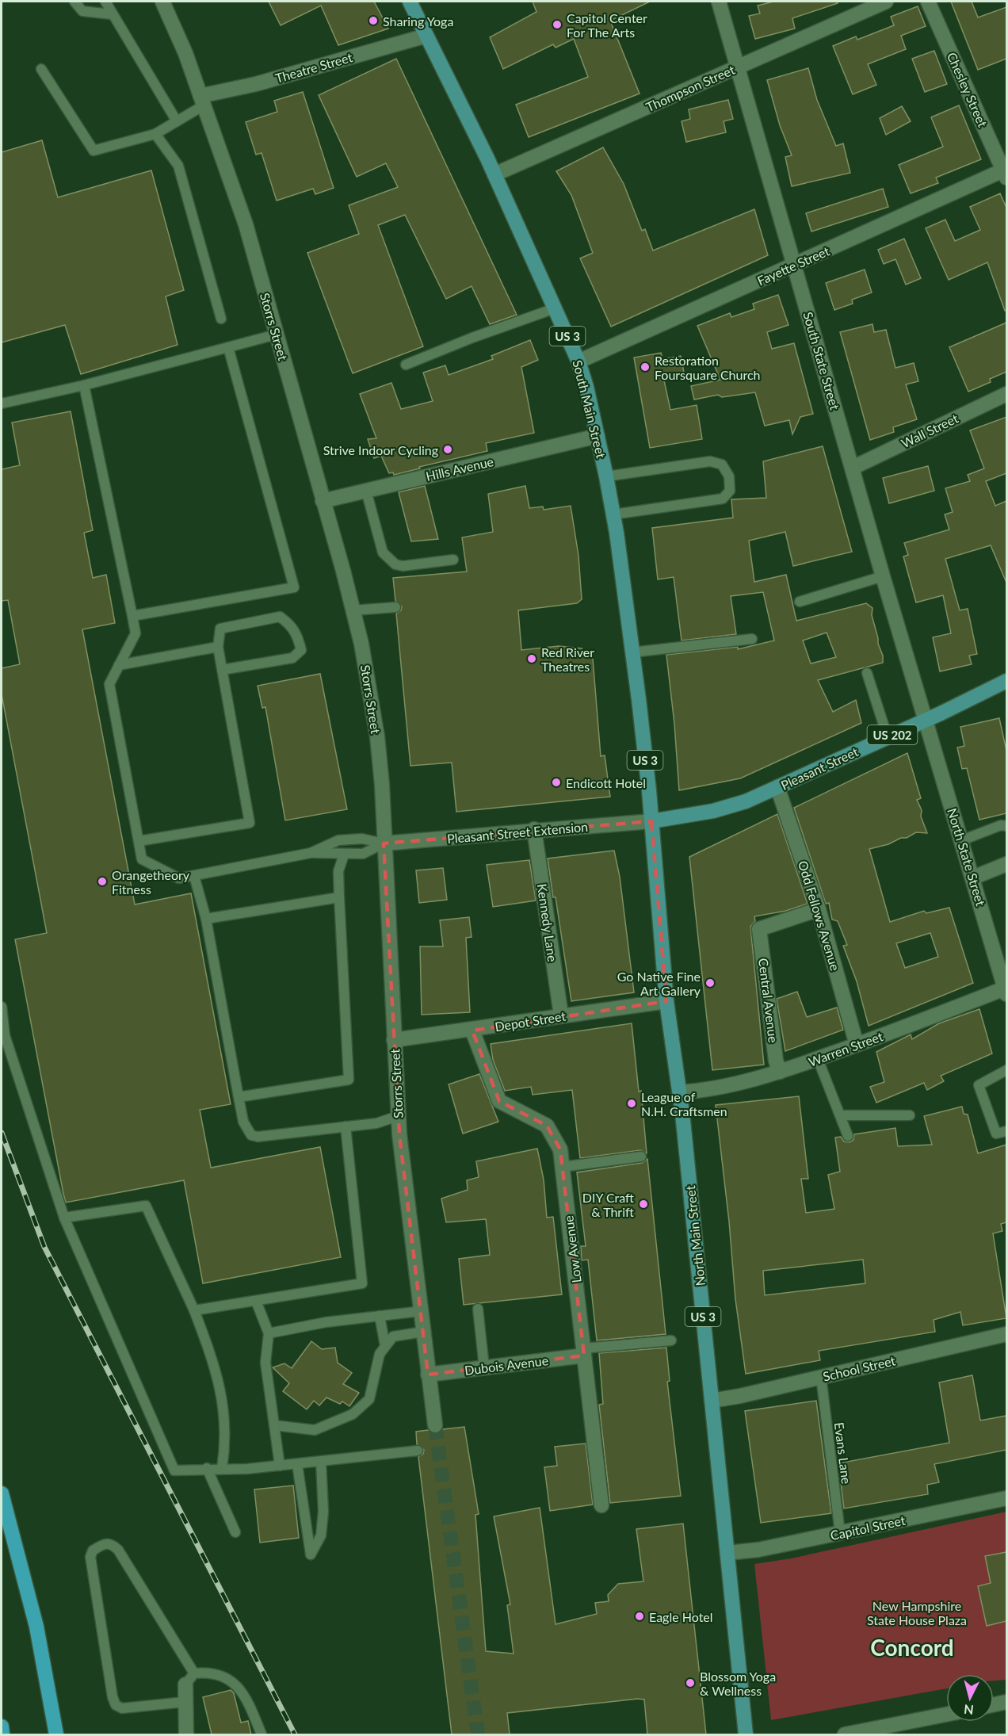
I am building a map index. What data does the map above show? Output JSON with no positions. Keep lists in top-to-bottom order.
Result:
{
  "streets": {
    "main road": [
      "US 3",
      "South Main Street",
      "US 202",
      "Pleasant Street",
      "North Main Street"
    ],
    "street": [
      "Theatre Street",
      "Thompson Street",
      "Chesley Street",
      "Fayette Street",
      "Storrs Street",
      "South State Street",
      "Wall Street",
      "Hills Avenue",
      "Pleasant Street Extension",
      "North State Street",
      "Odd Fellows Avenue",
      "Kennedy Lane",
      "Central Avenue",
      "Depot Street",
      "Warren Street",
      "Low Avenue",
      "Dubois Avenue",
      "School Street",
      "Capitol Street"
    ],
    "lane": ["Evans Lane"]
  },
  "crossings": [
    ["Theatre Street", "Storrs Street"],
    ["Theatre Street", "South Main Street"],
    ["Thompson Street", "South State Street"],
    ["Thompson Street", "South Main Street"],
    ["Chesley Street", "Fayette Street"],
    ["Fayette Street", "South State Street"],
    ["Fayette Street", "South Main Street"],
    ["Storrs Street", "Hills Avenue"],
    ["Storrs Street", "Pleasant Street Extension"],
    ["Storrs Street", "Depot Street"],
    ["Storrs Street", "Dubois Avenue"],
    ["South State Street", "Wall Street"],
    ["South State Street", "Pleasant Street"],
    ["South State Street", "North State Street"],
    ["South Main Street", "Hills Avenue"],
    ["South Main Street", "Pleasant Street"],
    ["South Main Street", "Pleasant Street Extension"],
    ["South Main Street", "North Main Street"],
    ["Pleasant Street", "Pleasant Street Extension"],
    ["Pleasant Street", "North State Street"],
    ["Pleasant Street", "Odd Fellows Avenue"],
    ["Pleasant Street", "North Main Street"],
    ["Pleasant Street Extension", "Kennedy Lane"],
    ["Pleasant Street Extension", "North Main Street"],
    ["North State Street", "Warren Street"],
    ["Odd Fellows Avenue", "Central Avenue"],
    ["Odd Fellows Avenue", "Warren Street"],
    ["Kennedy Lane", "Depot Street"],
    ["Central Avenue", "Warren Street"],
    ["Depot Street", "North Main Street"],
    ["Depot Street", "Low Avenue"],
    ["Warren Street", "North Main Street"],
    ["North Main Street", "School Street"],
    ["North Main Street", "Capitol Street"],
    ["Low Avenue", "Dubois Avenue"],
    ["School Street", "Evans Lane"],
    ["Evans Lane", "Capitol Street"]
  ],
  "districts": ["Concord"],
  "parks": ["New Hampshire State House Plaza"],
  "places": [
    "Sharing Yoga",
    "Capitol Center For The Arts",
    "Restoration Foursquare Church",
    "Strive Indoor Cycling",
    "Red River Theatres",
    "Endicott Hotel",
    "Orangetheory Fitness",
    "Go Native Fine Art Gallery",
    "League of N.H. Craftsmen",
    "DIY Craft & Thrift",
    "Eagle Hotel",
    "Blossom Yoga & Wellness"
  ],
  "north": "bottom"
}
